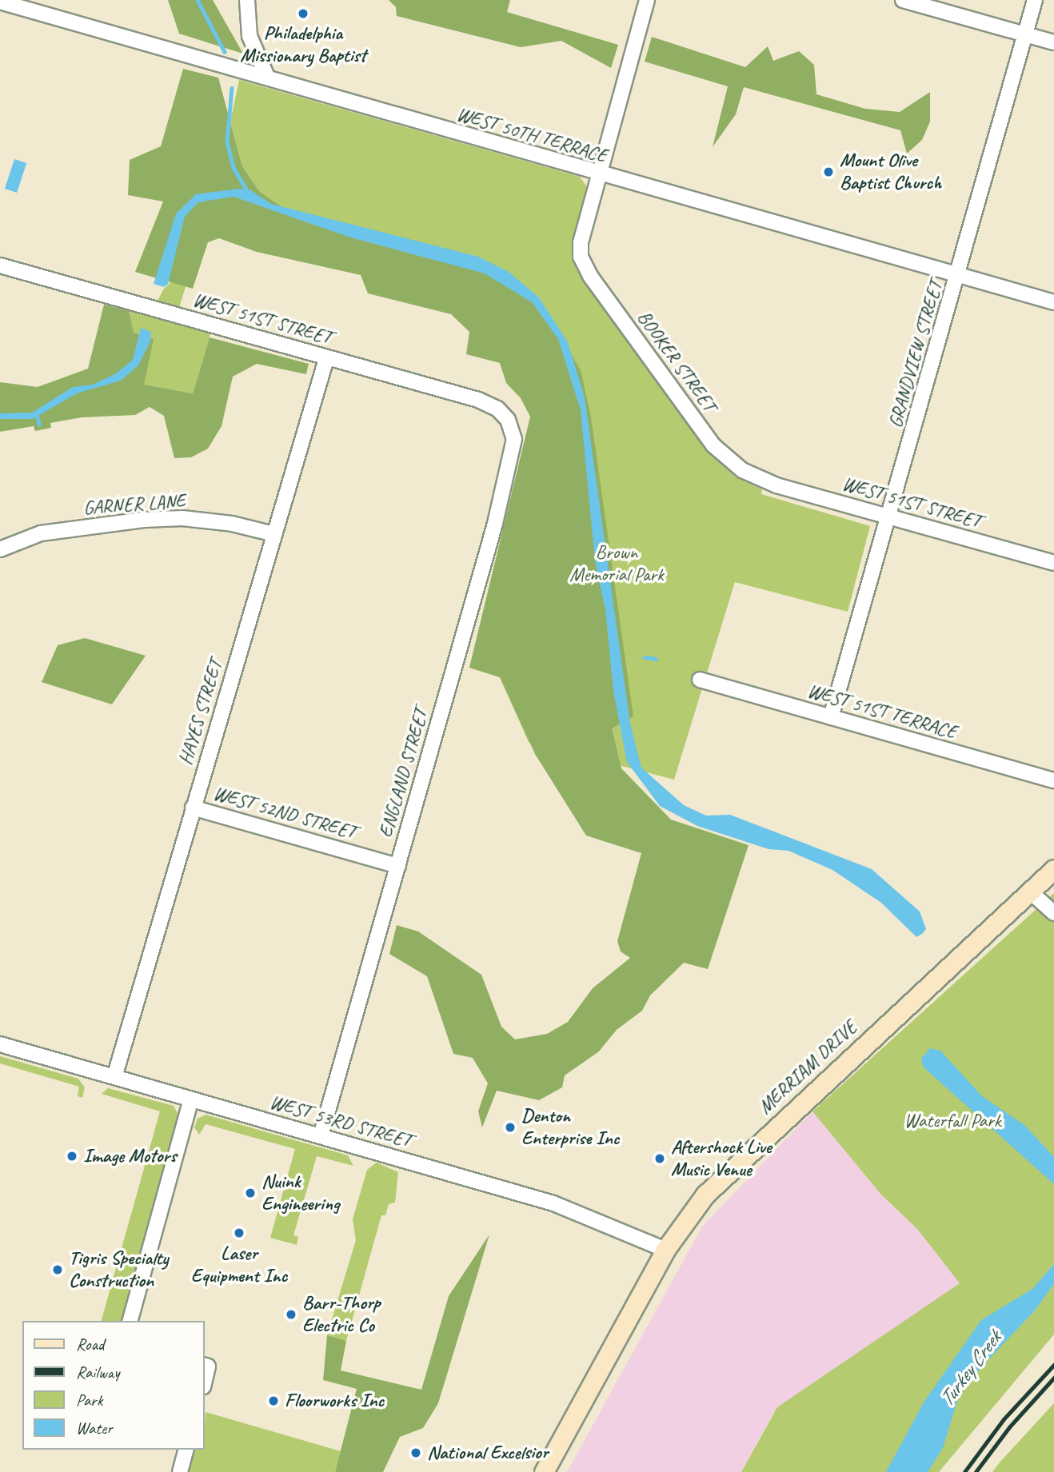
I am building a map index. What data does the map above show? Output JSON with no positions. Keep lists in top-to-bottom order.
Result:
{
  "streets": {
    "main road": ["MERRIAM DRIVE"],
    "street": [
      "WEST 50TH TERRACE",
      "WEST 51ST STREET",
      "GRANDVIEW STREET",
      "BOOKER STREET",
      "GARNER LANE",
      "WEST 51ST TERRACE",
      "HAYES STREET",
      "ENGLAND STREET",
      "WEST 52ND STREET",
      "WEST 53RD STREET"
    ]
  },
  "crossings": [
    ["WEST 50TH TERRACE", "GRANDVIEW STREET"],
    ["WEST 50TH TERRACE", "BOOKER STREET"],
    ["WEST 51ST STREET", "GRANDVIEW STREET"],
    ["WEST 51ST STREET", "BOOKER STREET"],
    ["WEST 51ST STREET", "HAYES STREET"],
    ["WEST 51ST STREET", "ENGLAND STREET"],
    ["GRANDVIEW STREET", "WEST 51ST TERRACE"],
    ["GARNER LANE", "HAYES STREET"],
    ["HAYES STREET", "WEST 52ND STREET"],
    ["HAYES STREET", "WEST 53RD STREET"],
    ["ENGLAND STREET", "WEST 52ND STREET"],
    ["ENGLAND STREET", "WEST 53RD STREET"],
    ["MERRIAM DRIVE", "WEST 53RD STREET"]
  ],
  "water": ["Turkey Creek"],
  "parks": ["Brown Memorial Park", "Waterfall Park"],
  "places": [
    "Philadelphia Missionary Baptist",
    "Mount Olive Baptist Church",
    "Denton Enterprise Inc",
    "Image Motors",
    "Aftershock Live Music Venue",
    "Nuink Engineering",
    "Laser Equipment Inc",
    "Tigris Specialty Construction",
    "Barr-Thorp Electric Co",
    "Floorworks Inc",
    "National Excelsior"
  ],
  "legend": [
    "Road",
    "Railway",
    "Park",
    "Water"
  ]
}
